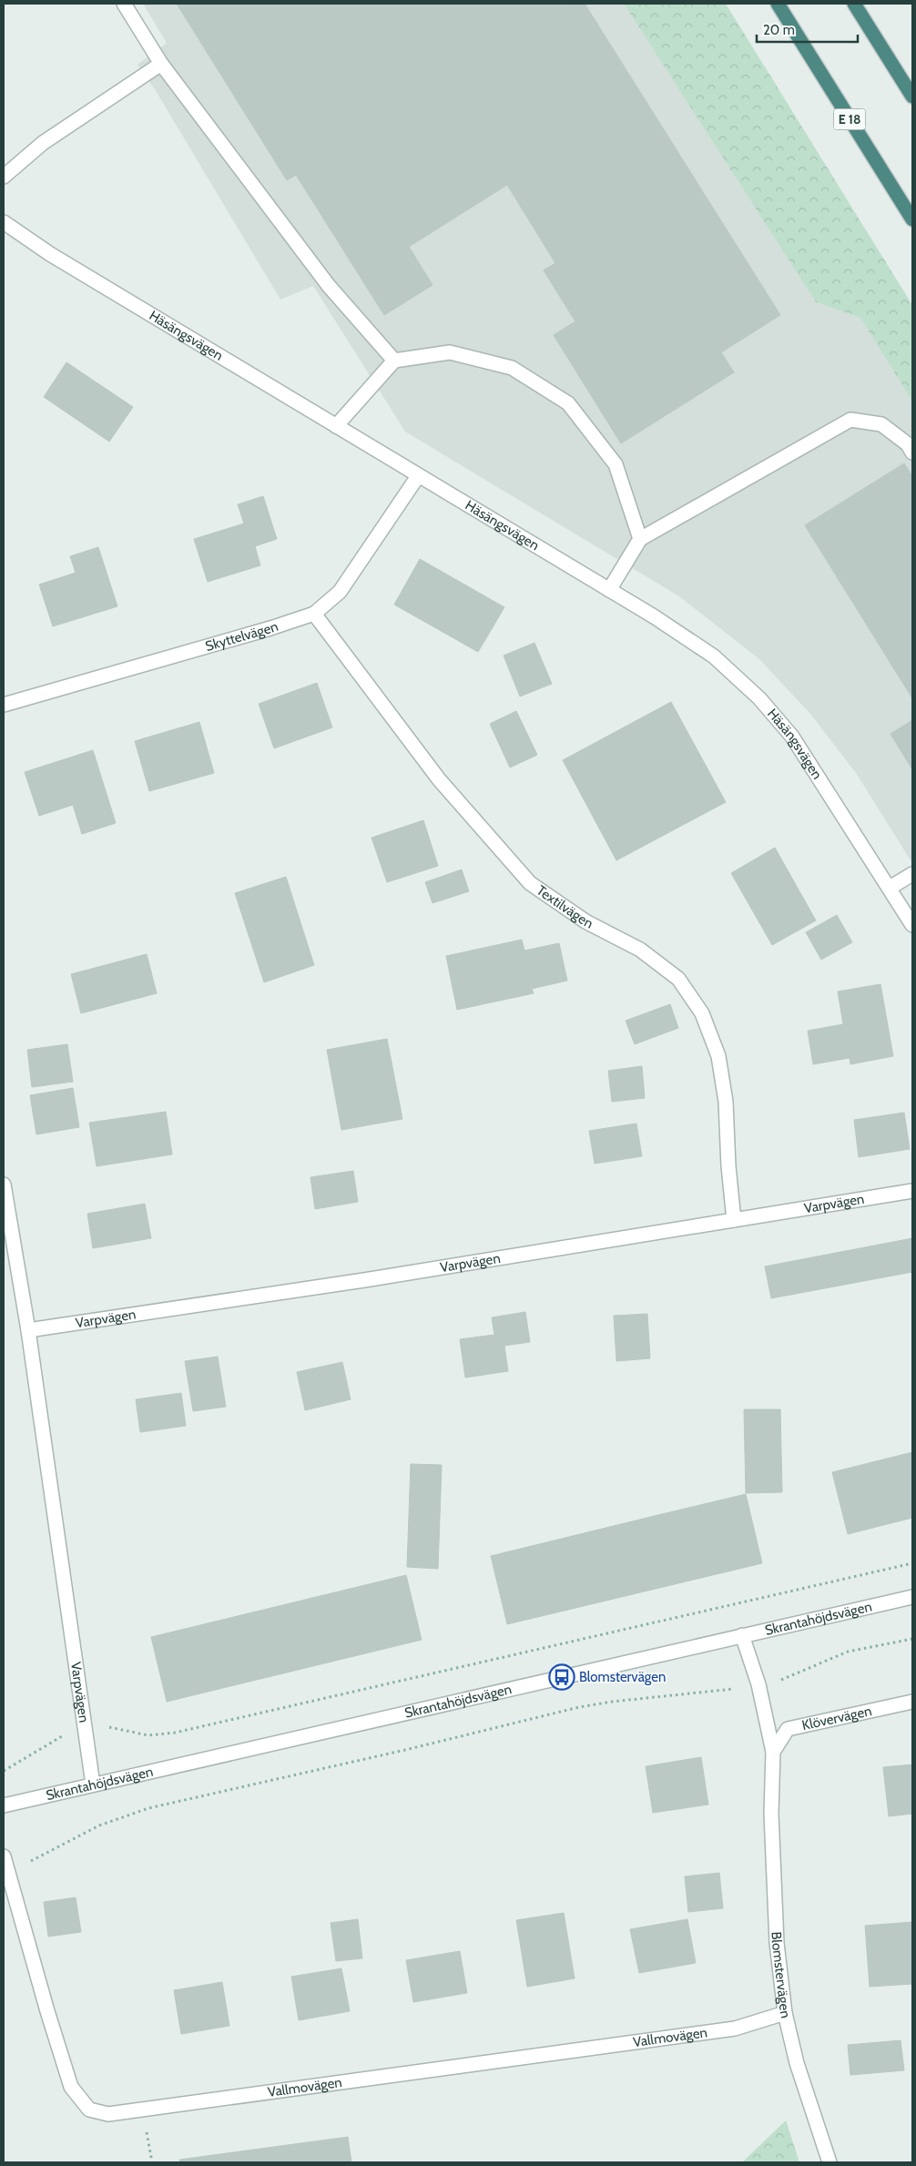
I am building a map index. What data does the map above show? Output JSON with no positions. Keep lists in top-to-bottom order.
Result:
{
  "streets": {
    "highway": ["E 18"],
    "street": [
      "Häsängsvägen",
      "Skyttelvägen",
      "Textilvägen",
      "Varpvägen",
      "Skrantahöjdsvägen",
      "Klövervägen",
      "Blomstervägen",
      "Vallmovägen"
    ]
  },
  "crossings": [
    ["Häsängsvägen", "Skyttelvägen"],
    ["Skyttelvägen", "Textilvägen"],
    ["Textilvägen", "Varpvägen"],
    ["Varpvägen", "Skrantahöjdsvägen"],
    ["Skrantahöjdsvägen", "Blomstervägen"],
    ["Klövervägen", "Blomstervägen"],
    ["Blomstervägen", "Vallmovägen"]
  ],
  "places": {
    "bus stop": ["Blomstervägen"]
  },
  "scale_bar": "20 m"
}
